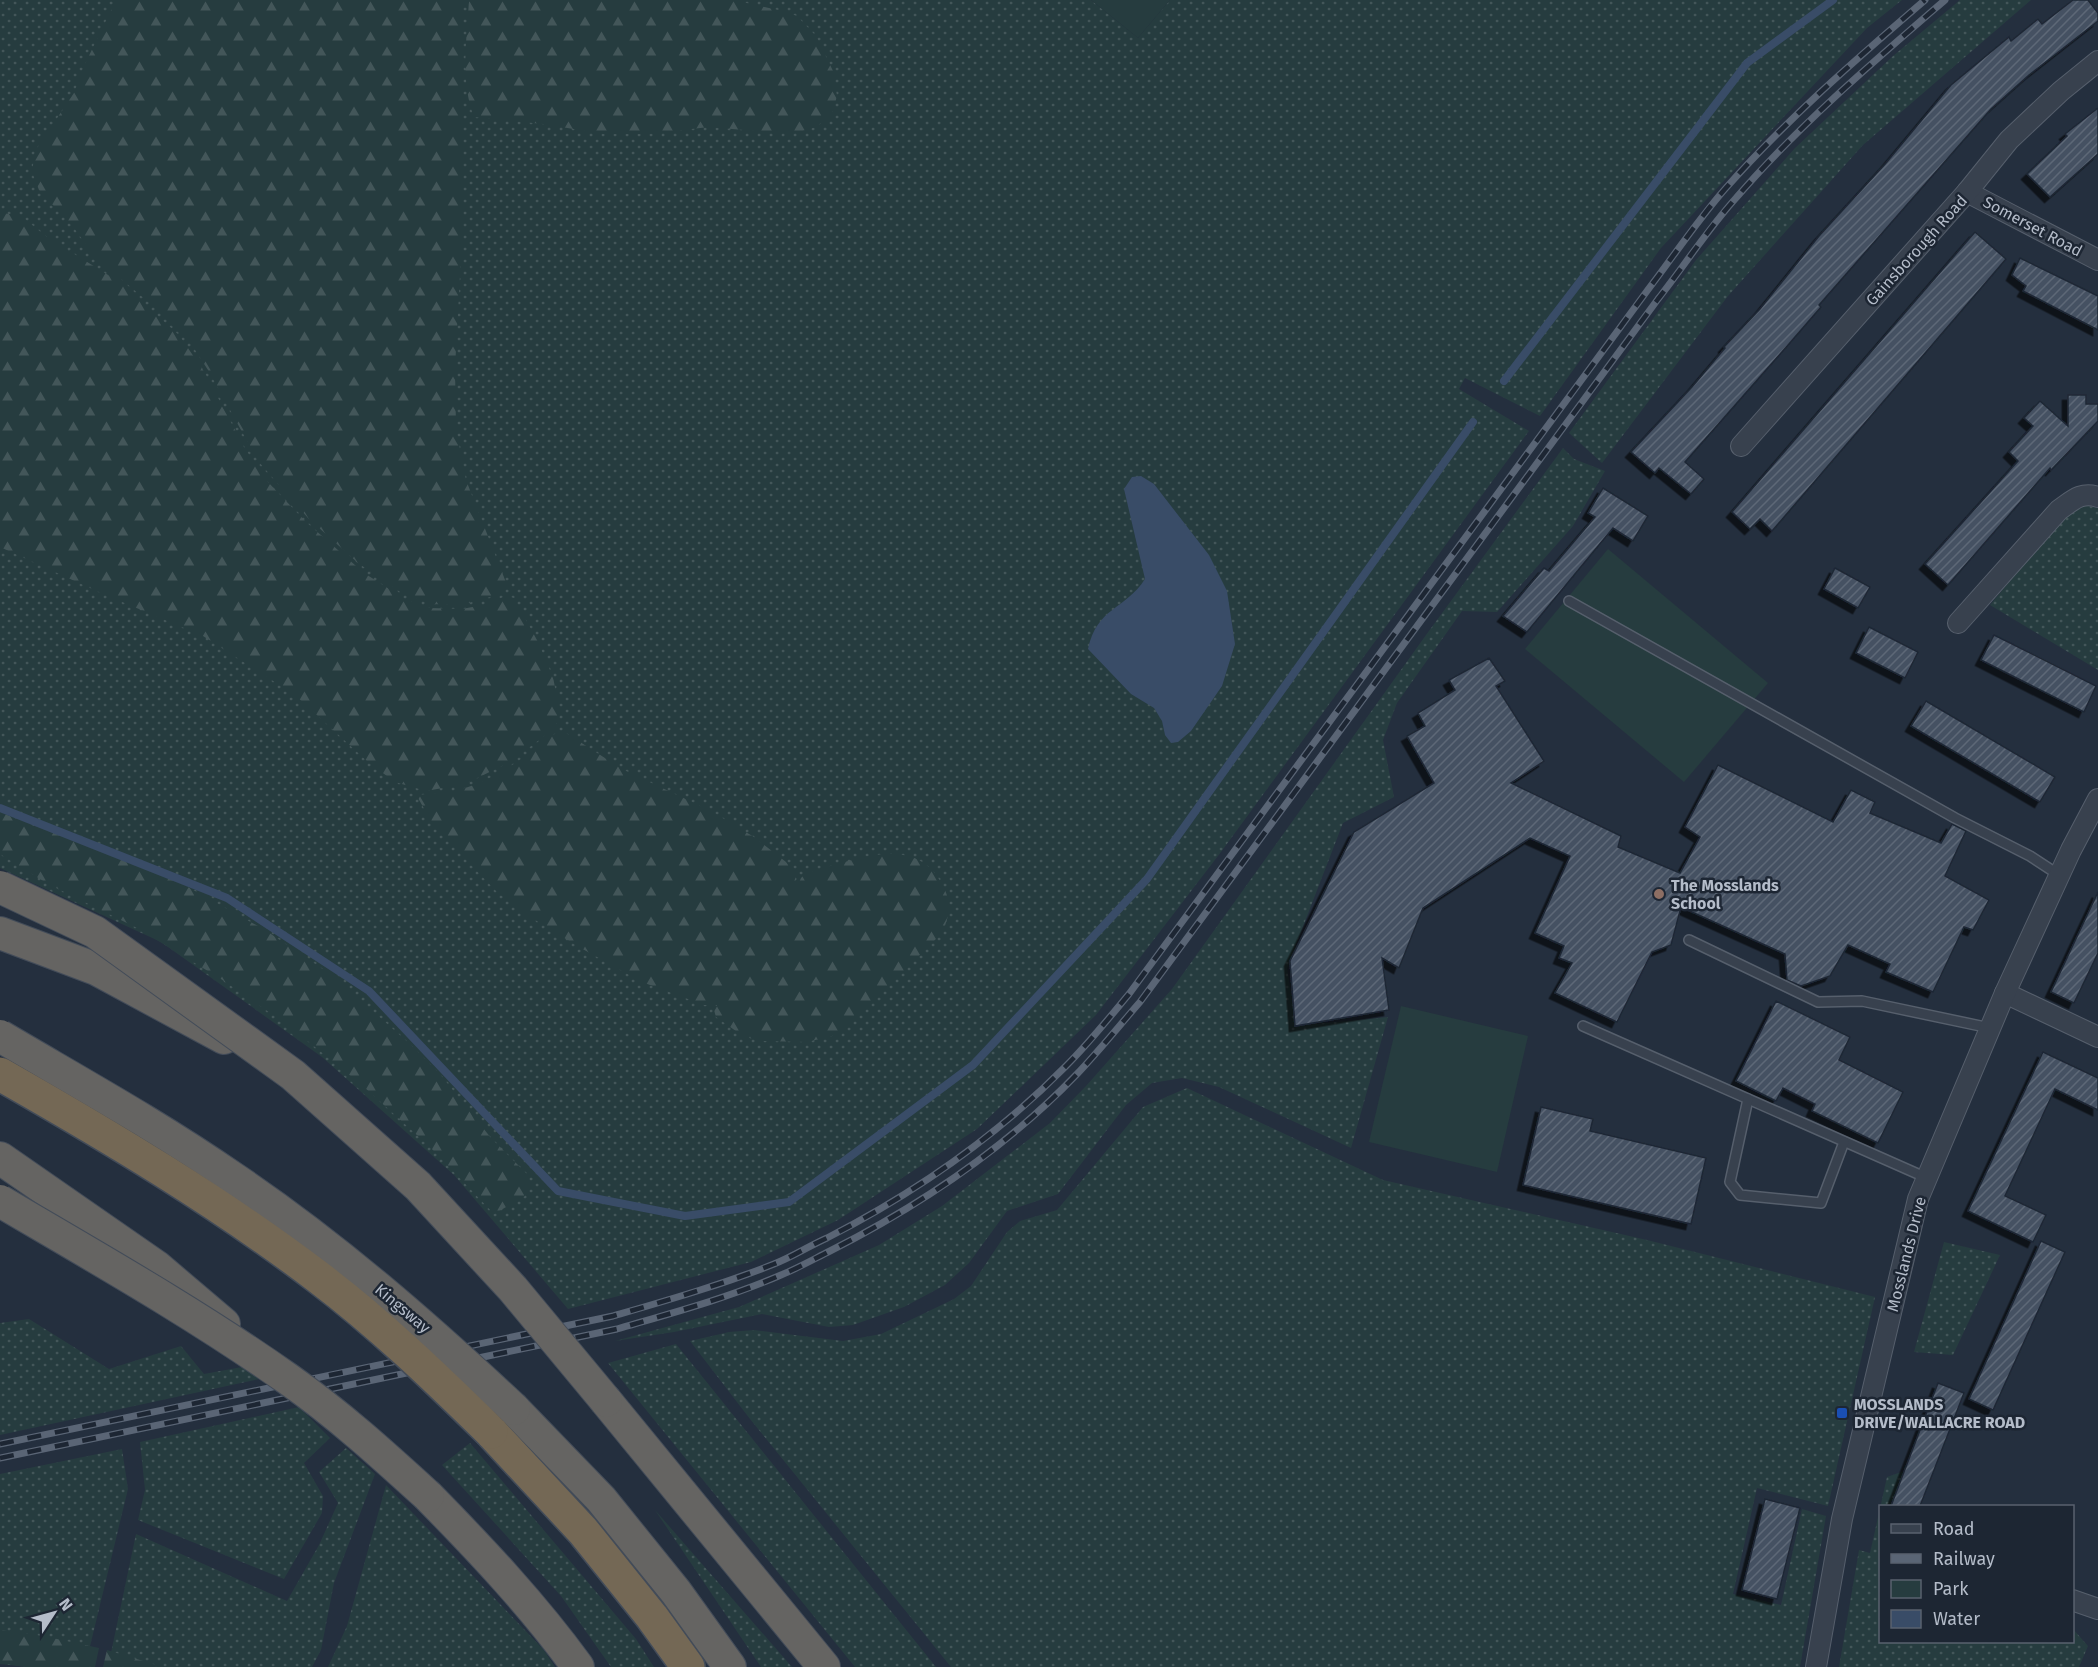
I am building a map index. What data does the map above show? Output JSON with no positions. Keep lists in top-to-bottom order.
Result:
{
  "streets": {
    "highway": ["Kingsway"],
    "street": ["Somerset Road", "Gainsborough Road", "Mosslands Drive"]
  },
  "crossings": [
    ["Somerset Road", "Gainsborough Road"]
  ],
  "places": {
    "other": ["The Mosslands School"],
    "transit": ["MOSSLANDS DRIVE/WALLACRE ROAD"]
  },
  "legend": [
    "Road",
    "Railway",
    "Park",
    "Water"
  ],
  "north": "top right"
}
